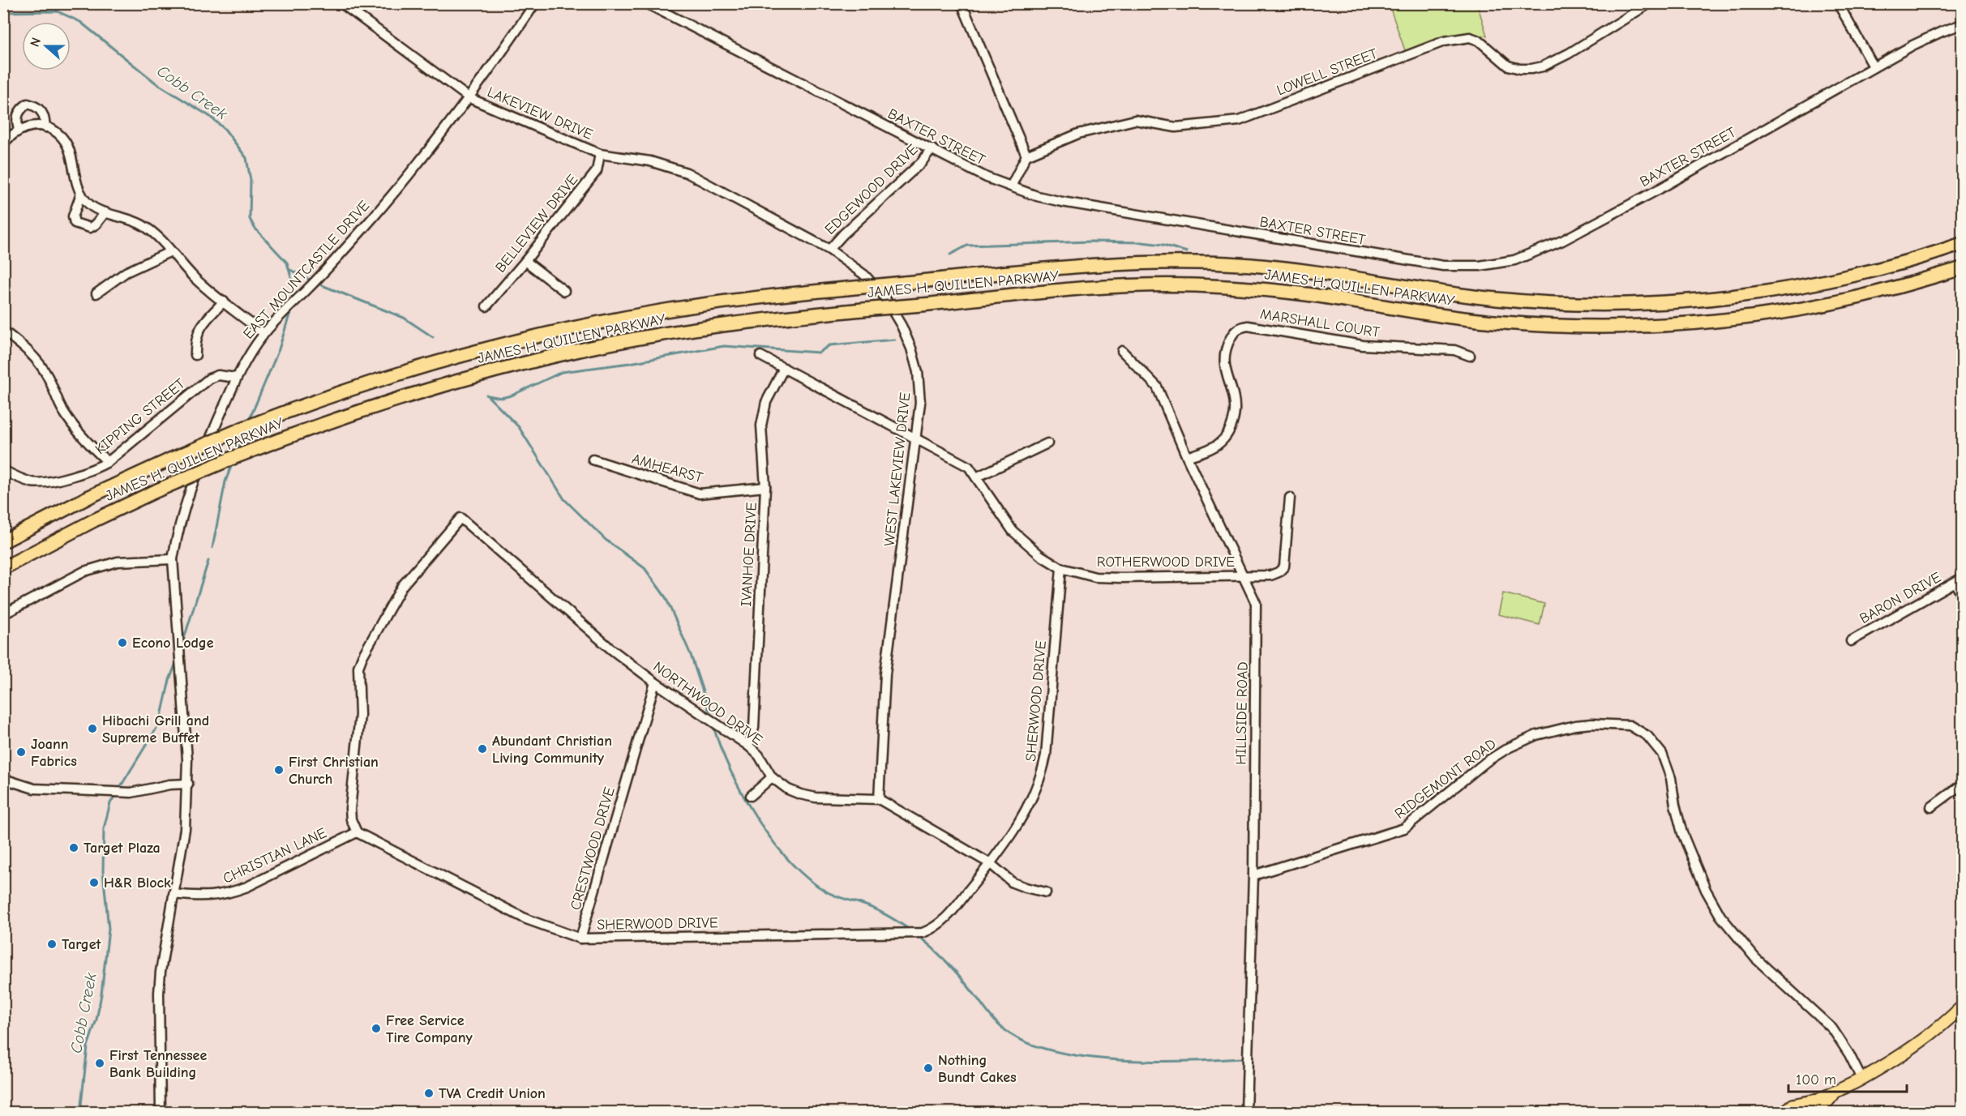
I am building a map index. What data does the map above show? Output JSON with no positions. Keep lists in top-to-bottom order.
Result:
{
  "streets": {
    "highway": ["JAMES H. QUILLEN PARKWAY"],
    "street": [
      "LOWELL STREET",
      "LAKEVIEW DRIVE",
      "BAXTER STREET",
      "EDGEWOOD DRIVE",
      "BELLEVIEW DRIVE",
      "EAST MOUNTCASTLE DRIVE",
      "MARSHALL COURT",
      "KIPPING STREET",
      "AMHEARST",
      "WEST LAKEVIEW DRIVE",
      "IVANHOE DRIVE",
      "ROTHERWOOD DRIVE",
      "BARON DRIVE",
      "SHERWOOD DRIVE",
      "NORTHWOOD DRIVE",
      "HILLSIDE ROAD",
      "RIDGEMONT ROAD",
      "CRESTWOOD DRIVE",
      "CHRISTIAN LANE"
    ]
  },
  "crossings": [
    ["LAKEVIEW DRIVE", "BELLEVIEW DRIVE"],
    ["LAKEVIEW DRIVE", "EAST MOUNTCASTLE DRIVE"],
    ["LAKEVIEW DRIVE", "WEST LAKEVIEW DRIVE"],
    ["BAXTER STREET", "EDGEWOOD DRIVE"],
    ["EDGEWOOD DRIVE", "WEST LAKEVIEW DRIVE"],
    ["BELLEVIEW DRIVE", "WEST LAKEVIEW DRIVE"],
    ["EAST MOUNTCASTLE DRIVE", "KIPPING STREET"],
    ["EAST MOUNTCASTLE DRIVE", "CHRISTIAN LANE"],
    ["MARSHALL COURT", "HILLSIDE ROAD"],
    ["AMHEARST", "IVANHOE DRIVE"],
    ["WEST LAKEVIEW DRIVE", "ROTHERWOOD DRIVE"],
    ["WEST LAKEVIEW DRIVE", "NORTHWOOD DRIVE"],
    ["IVANHOE DRIVE", "ROTHERWOOD DRIVE"],
    ["IVANHOE DRIVE", "NORTHWOOD DRIVE"],
    ["ROTHERWOOD DRIVE", "SHERWOOD DRIVE"],
    ["ROTHERWOOD DRIVE", "HILLSIDE ROAD"],
    ["SHERWOOD DRIVE", "NORTHWOOD DRIVE"],
    ["SHERWOOD DRIVE", "CRESTWOOD DRIVE"],
    ["SHERWOOD DRIVE", "CHRISTIAN LANE"],
    ["NORTHWOOD DRIVE", "CRESTWOOD DRIVE"],
    ["NORTHWOOD DRIVE", "CHRISTIAN LANE"],
    ["HILLSIDE ROAD", "RIDGEMONT ROAD"]
  ],
  "water": ["Cobb Creek"],
  "places": [
    "Econo Lodge",
    "Hibachi Grill and Supreme Buffet",
    "Abundant Christian Living Community",
    "Joann Fabrics",
    "First Christian Church",
    "Target Plaza",
    "H&R Block",
    "Target",
    "Free Service Tire Company",
    "First Tennessee Bank Building",
    "Nothing Bundt Cakes",
    "TVA Credit Union"
  ],
  "scale_bar": "100 m",
  "north": "left"
}
